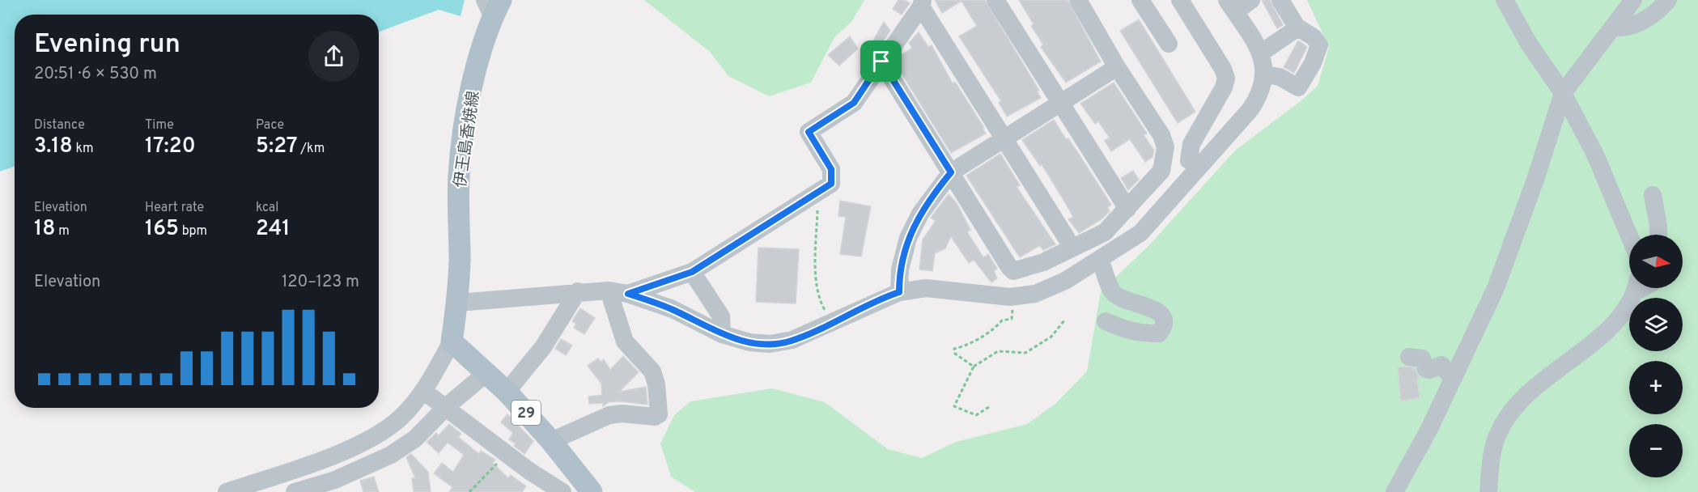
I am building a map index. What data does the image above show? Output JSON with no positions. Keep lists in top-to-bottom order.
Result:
{
  "streets": {
    "main road": ["伊王島香焼線", "29"]
  },
  "crossings": [
    ["伊王島香焼線", "29"]
  ],
  "north": "right",
  "page": {
    "heading": ["Evening run", "20:51 · 6 × 530 m"],
    "stats": [
      ["Distance", "3.18 km"],
      ["Time", "17:20"],
      ["Pace", "5:27 /km"],
      ["Elevation", "18 m"],
      ["Heart rate", "165 bpm"],
      ["kcal", "241"]
    ],
    "map_buttons": ["+", "−"],
    "chart": ["Elevation", "120–123 m"]
  }
}
